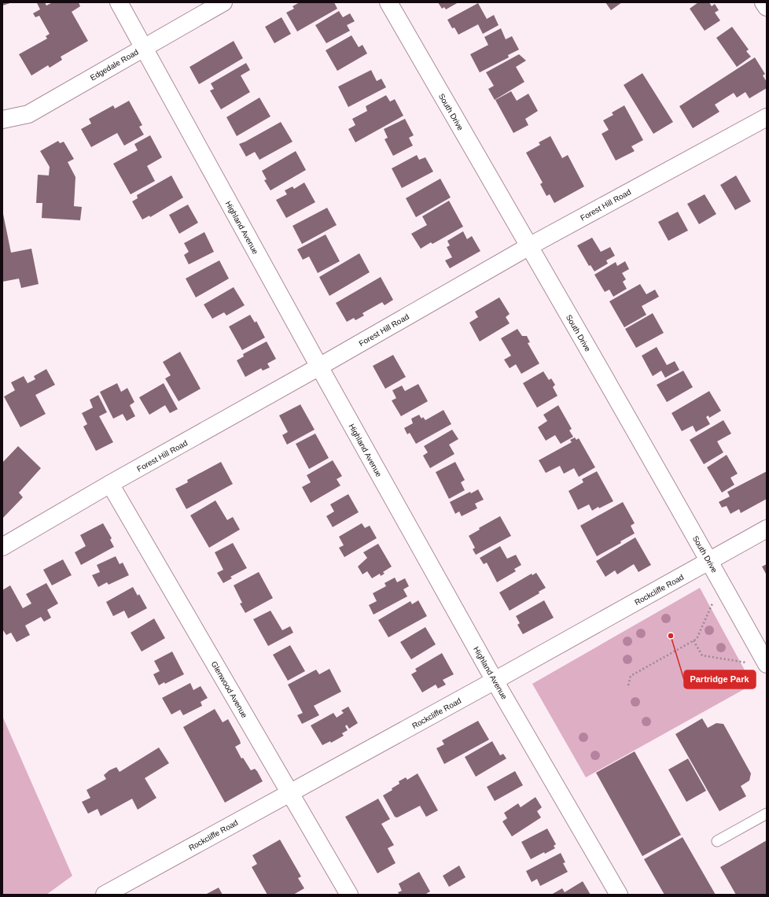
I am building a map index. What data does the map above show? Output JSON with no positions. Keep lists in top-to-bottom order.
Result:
{
  "streets": {
    "street": [
      "Edgedale Road",
      "South Drive",
      "Forest Hill Road",
      "Highland Avenue",
      "Rockcliffe Road",
      "Glenwood Avenue"
    ]
  },
  "crossings": [
    ["Edgedale Road", "Highland Avenue"],
    ["South Drive", "Forest Hill Road"],
    ["South Drive", "Rockcliffe Road"],
    ["Forest Hill Road", "Highland Avenue"],
    ["Forest Hill Road", "Glenwood Avenue"],
    ["Highland Avenue", "Rockcliffe Road"],
    ["Rockcliffe Road", "Glenwood Avenue"]
  ],
  "places": ["Partridge Park"]
}
